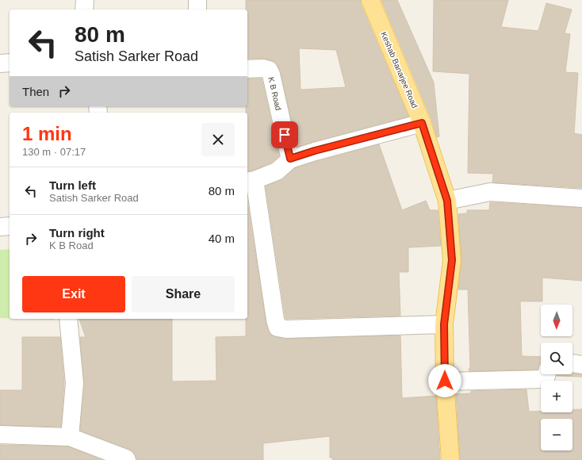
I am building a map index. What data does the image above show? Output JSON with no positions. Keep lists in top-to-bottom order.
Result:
{
  "streets": {
    "main road": ["Keshab Banarjee Road"],
    "street": ["K B Road"]
  },
  "north": "bottom",
  "page": {
    "turn": ["80 m", "Satish Sarker Road"],
    "then": "Then",
    "heading": ["1 min", "130 m · 07:17"],
    "list": [
      {
        "name": "Turn left",
        "note": "Satish Sarker Road",
        "value": "80 m"
      },
      {
        "name": "Turn right",
        "note": "K B Road",
        "value": "40 m"
      }
    ],
    "buttons": ["Exit", "Share"],
    "map_buttons": ["+", "−"]
  }
}
